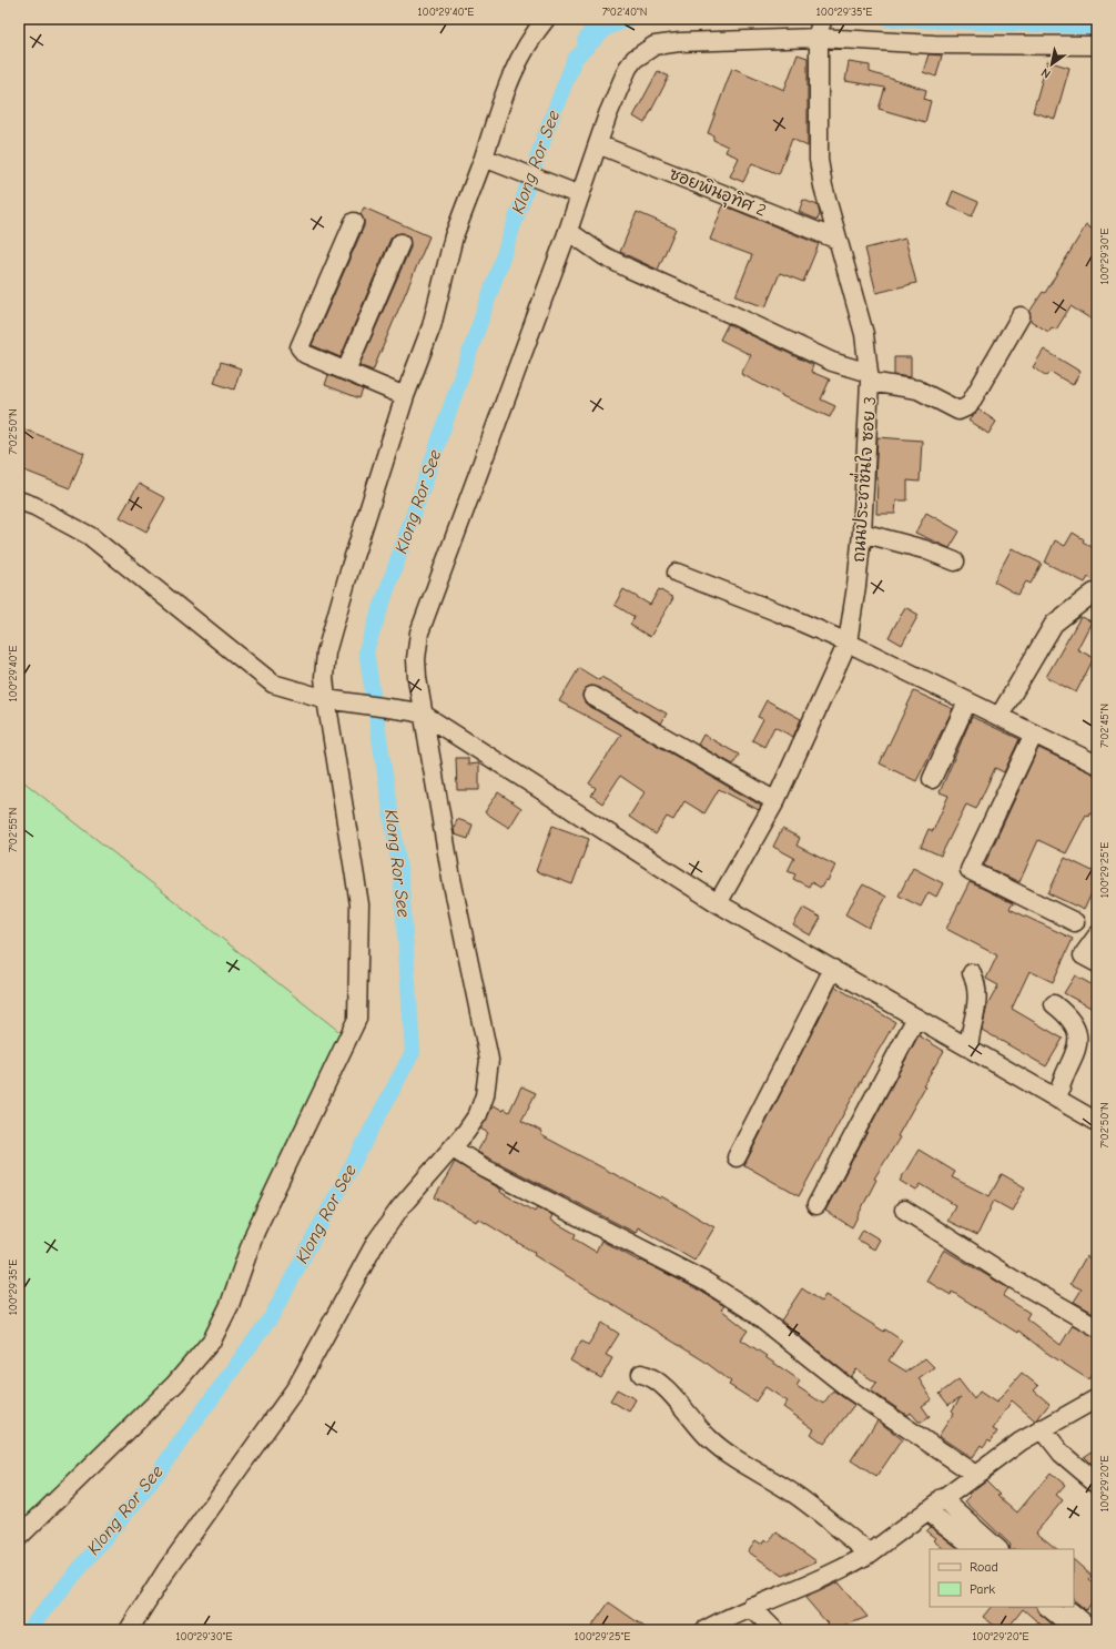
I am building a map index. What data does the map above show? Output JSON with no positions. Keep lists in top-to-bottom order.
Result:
{
  "streets": {
    "street": ["ซอยพินอุทิศ 2", "ถนนประชาชื่นใจ ซอย 3"]
  },
  "crossings": [
    ["ซอยพินอุทิศ 2", "ถนนประชาชื่นใจ ซอย 3"]
  ],
  "water": ["Klong Ror See"],
  "legend": ["Road", "Park"],
  "north": "bottom left",
  "coordinates": [
    "100°29'40\"E",
    "7°02'40\"N",
    "100°29'35\"E",
    "100°29'30\"E",
    "7°02'50\"N",
    "7°02'45\"N",
    "7°02'55\"N",
    "100°29'25\"E",
    "100°29'20\"E"
  ]
}
